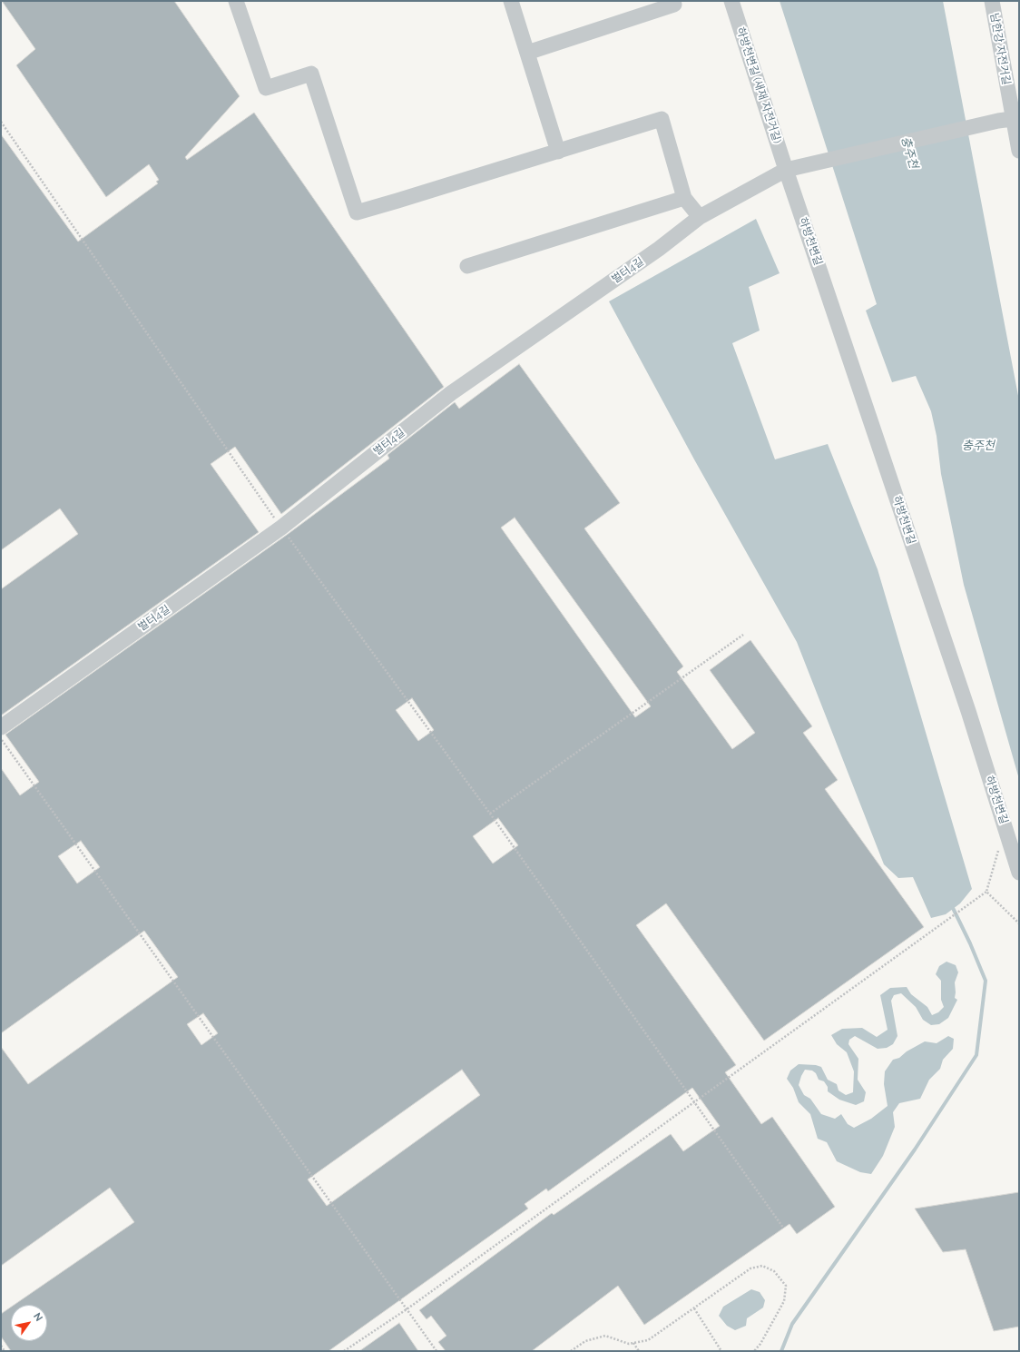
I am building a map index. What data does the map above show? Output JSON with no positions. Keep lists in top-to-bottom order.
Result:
{
  "streets": {
    "street": [
      "남한강 자전거길",
      "하방천변길 (새재 자전거길)",
      "하방천변길",
      "벌터4길"
    ]
  },
  "crossings": [
    ["남한강 자전거길", "벌터4길"],
    ["하방천변길 (새재 자전거길)", "하방천변길"],
    ["하방천변길 (새재 자전거길)", "벌터4길"],
    ["하방천변길", "벌터4길"]
  ],
  "water": ["충주천"],
  "north": "top right"
}
